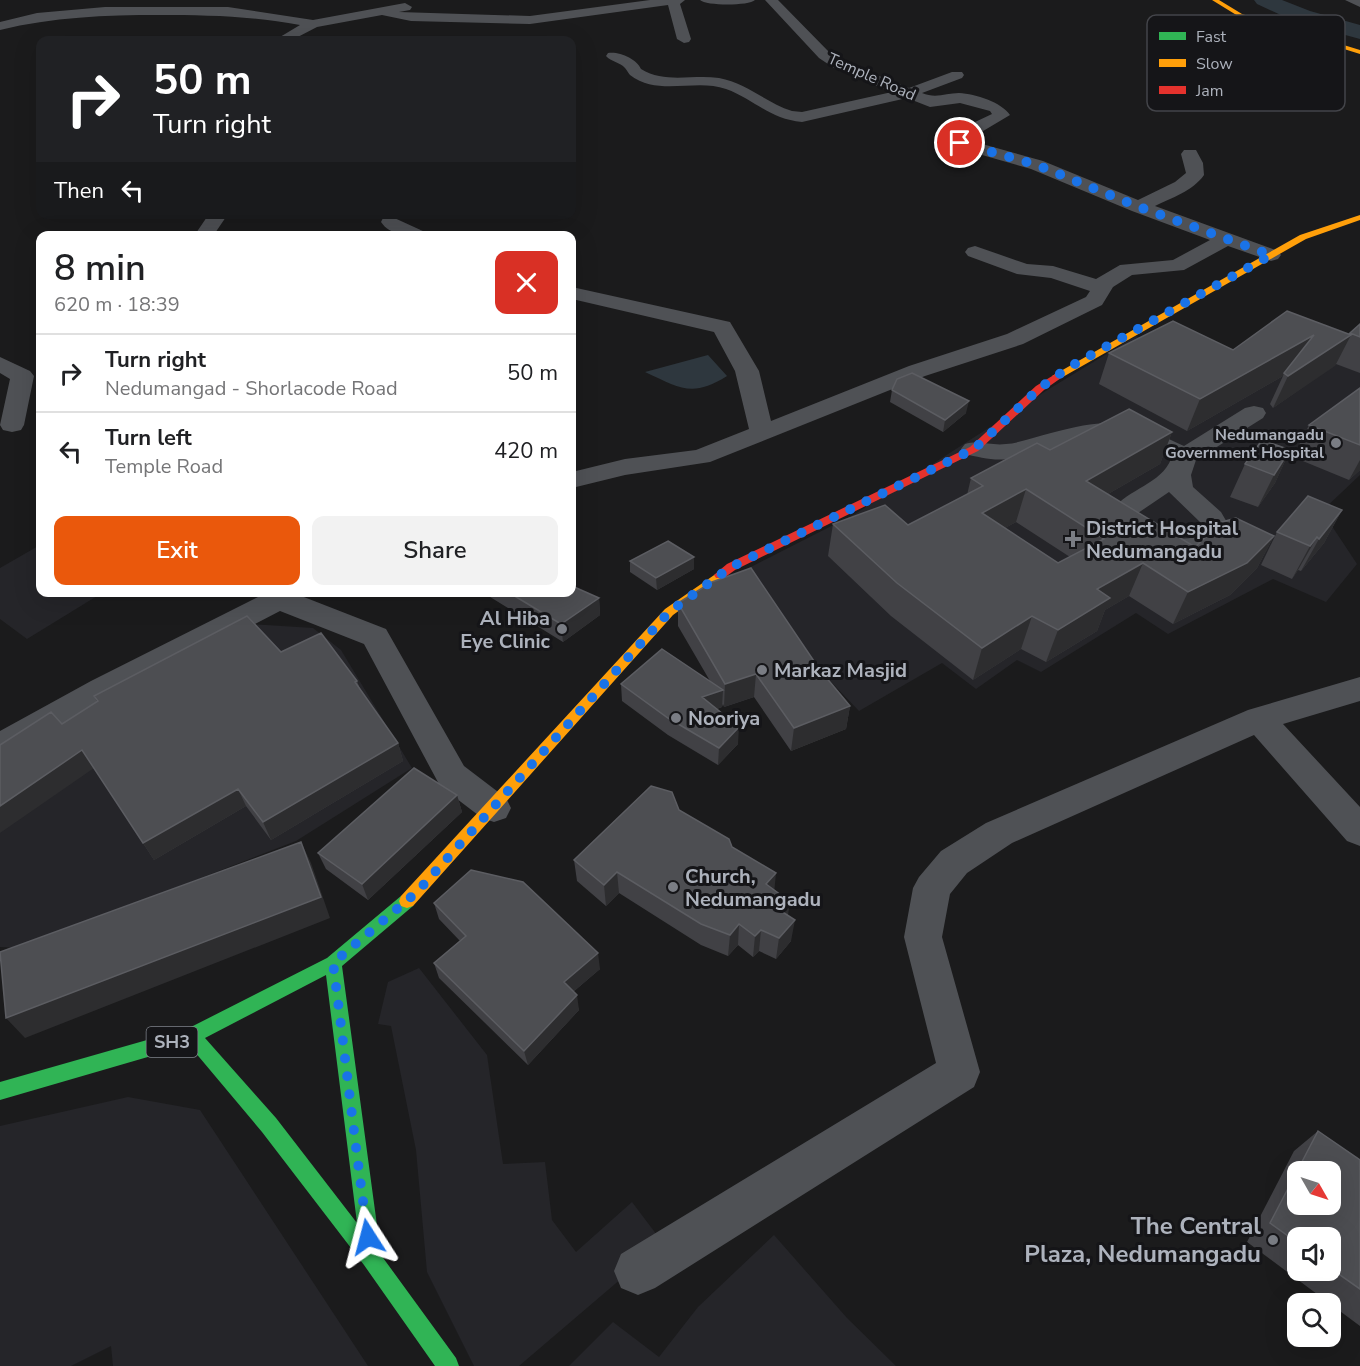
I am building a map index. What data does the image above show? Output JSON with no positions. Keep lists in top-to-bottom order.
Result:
{
  "streets": {
    "main road": ["SH3"],
    "street": ["Temple Road"]
  },
  "crossings": [
    ["Temple Road", "SH3"]
  ],
  "places": {
    "other": [
      "Nedumangadu Government Hospital",
      "Al Hiba Eye Clinic",
      "Markaz Masjid",
      "Nooriya",
      "Church, Nedumangadu",
      "The Central Plaza, Nedumangadu"
    ],
    "health": ["District Hospital Nedumangadu"]
  },
  "legend": ["Fast", "Slow", "Jam"],
  "north": "bottom right",
  "page": {
    "turn": ["50 m", "Turn right"],
    "then": "Then",
    "heading": ["8 min", "620 m · 18:39"],
    "list": [
      {
        "name": "Turn right",
        "note": "Nedumangad - Shorlacode Road",
        "value": "50 m"
      },
      {
        "name": "Turn left",
        "note": "Temple Road",
        "value": "420 m"
      }
    ],
    "buttons": ["Exit", "Share"]
  }
}
